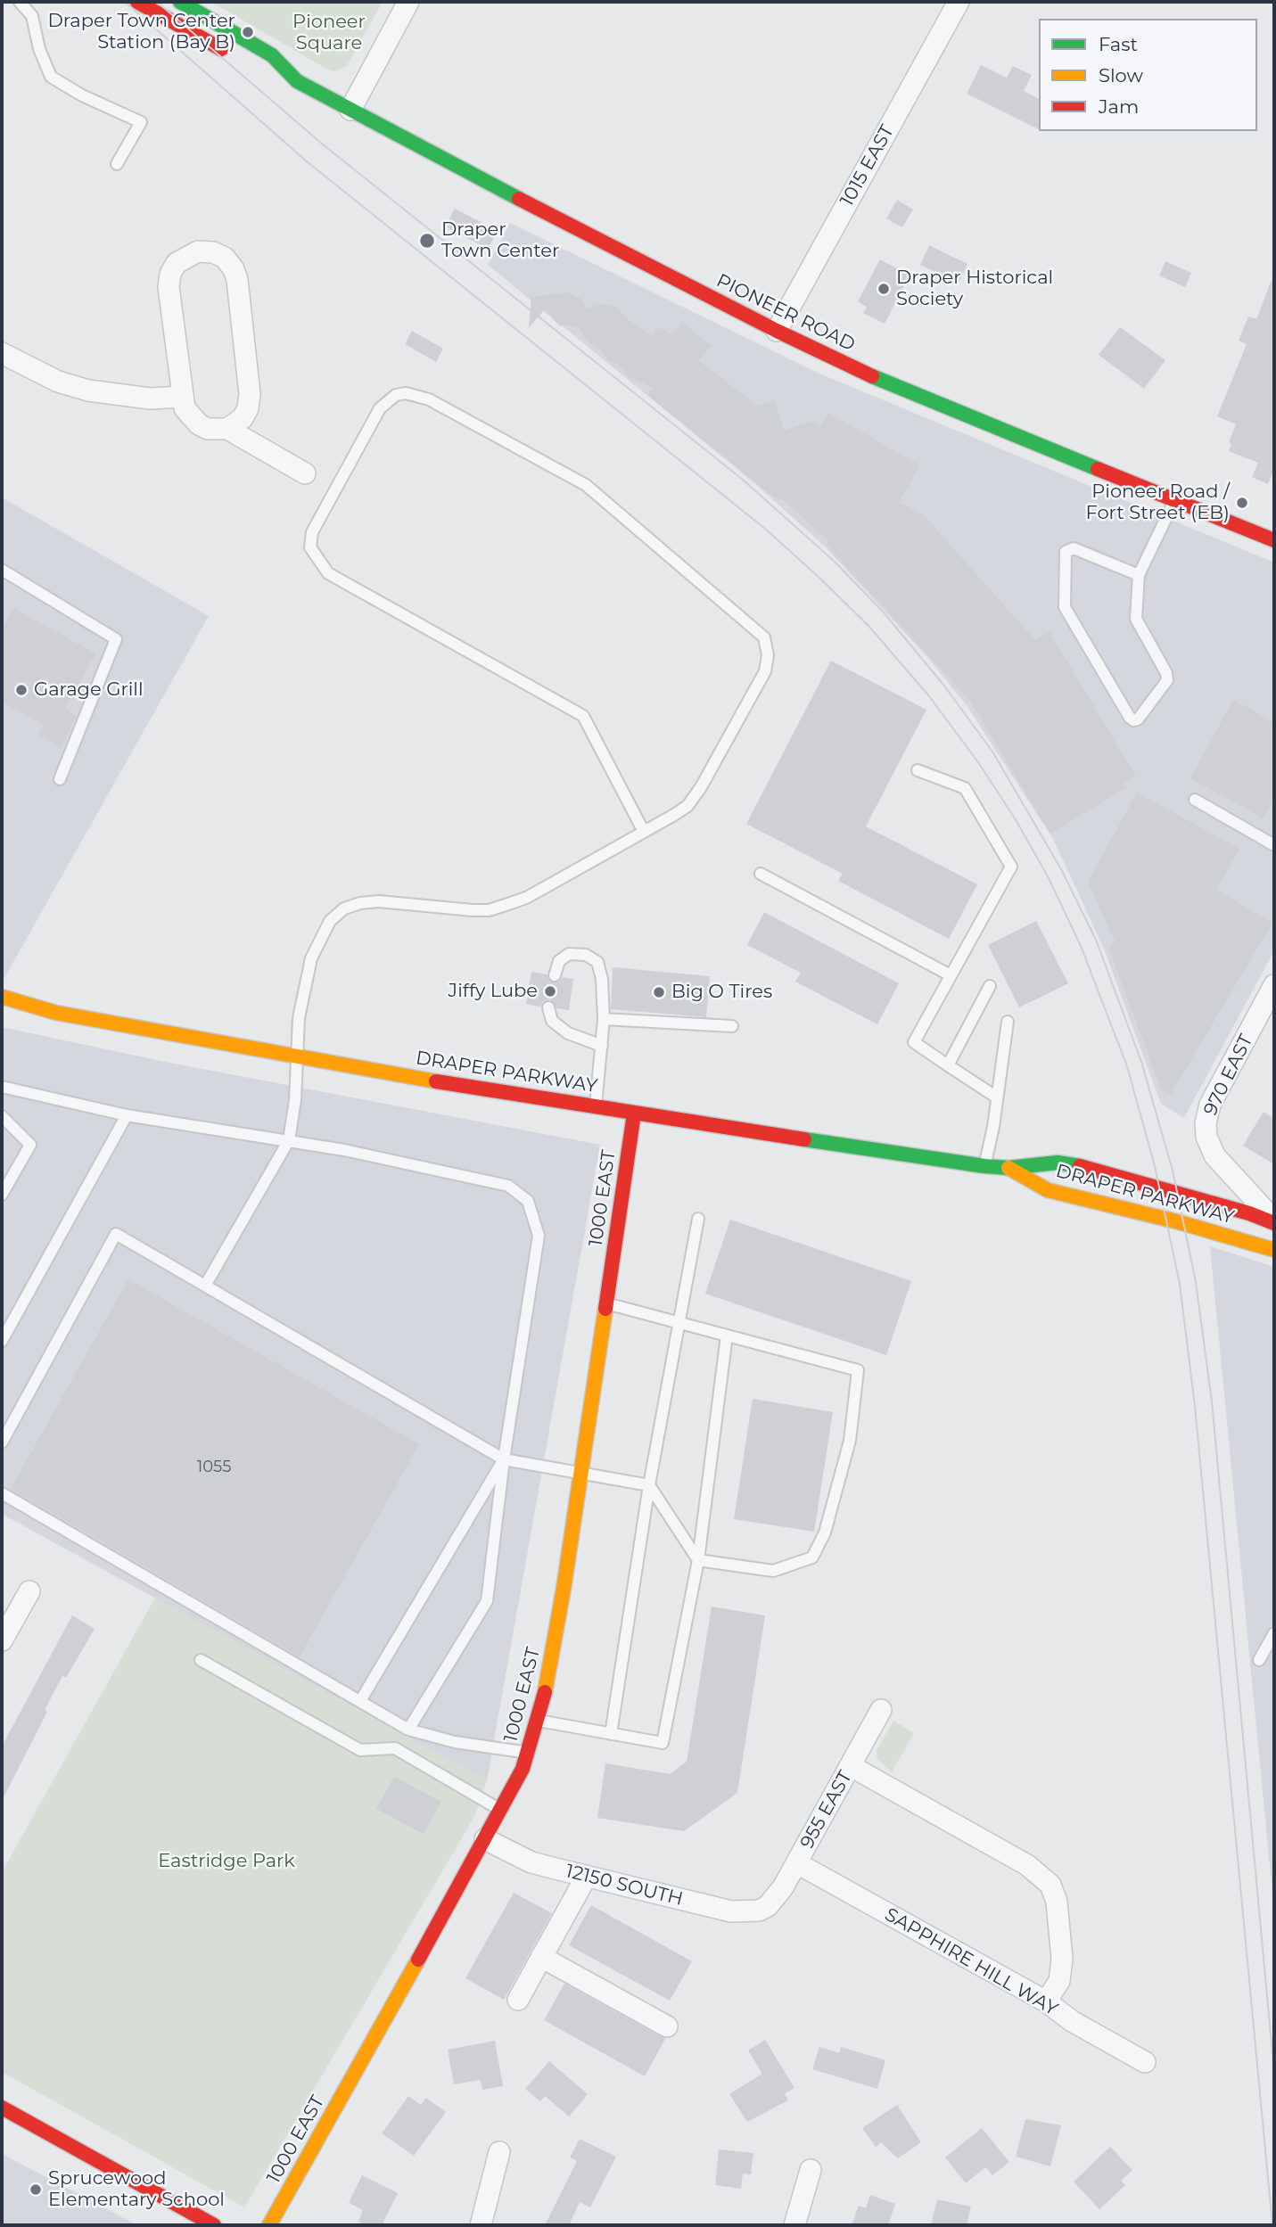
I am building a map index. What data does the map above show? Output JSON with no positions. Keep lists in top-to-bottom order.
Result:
{
  "streets": {
    "street": [
      "1015 EAST",
      "PIONEER ROAD",
      "DRAPER PARKWAY",
      "970 EAST",
      "1000 EAST",
      "955 EAST",
      "12150 SOUTH",
      "SAPPHIRE HILL WAY"
    ]
  },
  "crossings": [
    ["1015 EAST", "PIONEER ROAD"],
    ["DRAPER PARKWAY", "970 EAST"],
    ["DRAPER PARKWAY", "1000 EAST"],
    ["1000 EAST", "12150 SOUTH"],
    ["955 EAST", "12150 SOUTH"],
    ["955 EAST", "SAPPHIRE HILL WAY"]
  ],
  "parks": ["Pioneer Square", "Eastridge Park"],
  "places": [
    "Draper Town Center Station (Bay B)",
    "Draper Town Center",
    "Draper Historical Society",
    "Pioneer Road / Fort Street (EB)",
    "Garage Grill",
    "Jiffy Lube",
    "Big O Tires",
    "Sprucewood Elementary School"
  ],
  "house_numbers": ["1055"],
  "legend": ["Fast", "Slow", "Jam"]
}
